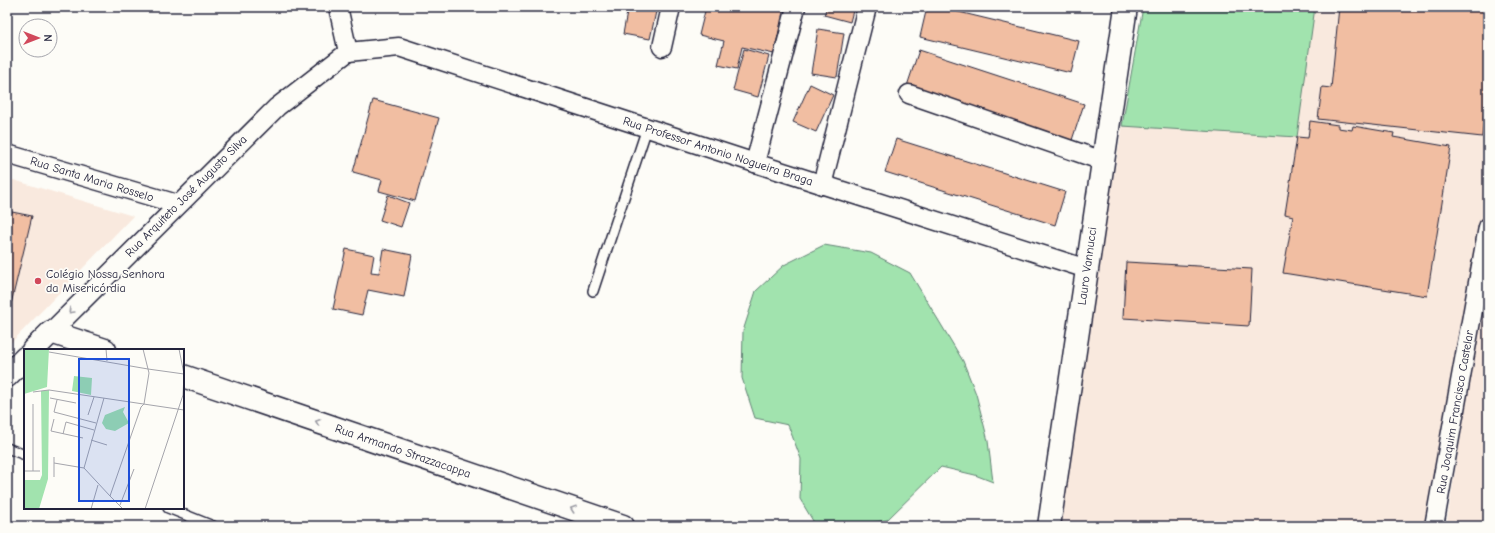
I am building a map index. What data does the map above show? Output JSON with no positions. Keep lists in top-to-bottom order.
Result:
{
  "streets": {
    "main road": ["Rua Arquiteto José Augusto Silva", "Lauro Vannucci", "Rua Armando Strazzacappa"],
    "street": ["Rua Professor Antonio Nogueira Braga", "Rua Santa Maria Rosselo", "Rua Joaquim Francisco Castelar"]
  },
  "crossings": [
    ["Rua Professor Antonio Nogueira Braga", "Rua Arquiteto José Augusto Silva"],
    ["Rua Professor Antonio Nogueira Braga", "Lauro Vannucci"],
    ["Rua Santa Maria Rosselo", "Rua Arquiteto José Augusto Silva"]
  ],
  "one_way": ["Rua Arquiteto José Augusto Silva", "Rua Armando Strazzacappa"],
  "places": ["Colégio Nossa Senhora da Misericórdia"],
  "north": "right"
}
